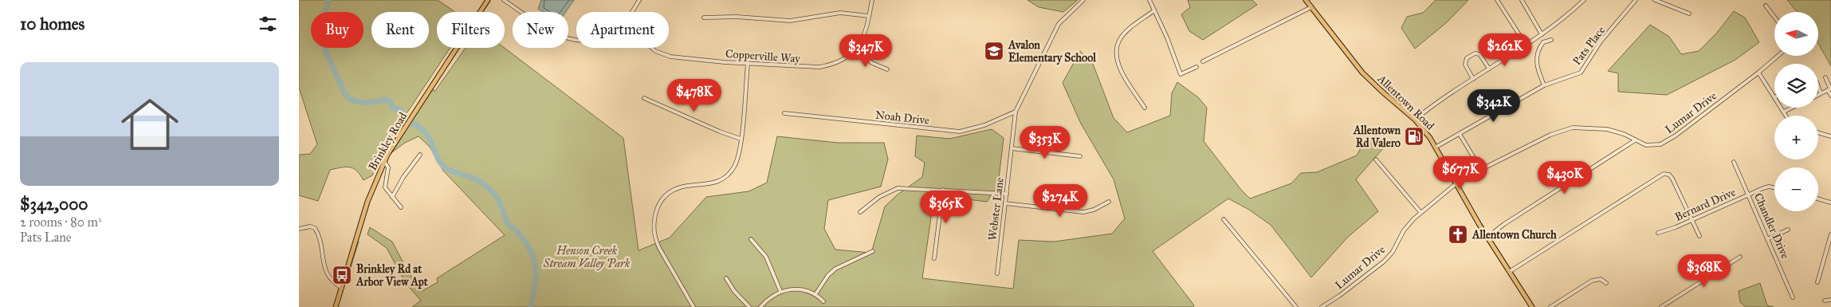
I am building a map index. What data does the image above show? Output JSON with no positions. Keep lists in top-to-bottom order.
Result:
{
  "streets": {
    "main road": ["Allentown Road", "Brinkley Road"],
    "street": [
      "Pats Place",
      "Copperville Way",
      "Lumar Drive",
      "Noah Drive",
      "Bernard Drive",
      "Webster Lane",
      "Chandler Drive"
    ]
  },
  "crossings": [
    ["Pats Place", "Allentown Road"],
    ["Allentown Road", "Lumar Drive"],
    ["Noah Drive", "Webster Lane"],
    ["Bernard Drive", "Chandler Drive"]
  ],
  "parks": ["Henson Creek Stream Valley Park"],
  "places": {
    "school or university": ["Avalon Elementary School"],
    "fuel station": ["Allentown Rd Valero"],
    "church": ["Allentown Church"],
    "bus stop": ["Brinkley Rd at Arbor View Apt"]
  },
  "north": "left",
  "page": {
    "heading": "10 homes",
    "map_buttons": ["+", "−"],
    "chip": [
      "Buy",
      "Rent",
      "Filters",
      "New",
      "Apartment"
    ],
    "price": [
      "$262K",
      "$347K",
      "$478K",
      "$342K",
      "$353K",
      "$677K",
      "$430K",
      "$274K",
      "$365K",
      "$368K"
    ],
    "list": [
      {
        "name": "$342,000",
        "note": "2 rooms · 80 m² · Pats Lane"
      }
    ]
  }
}
